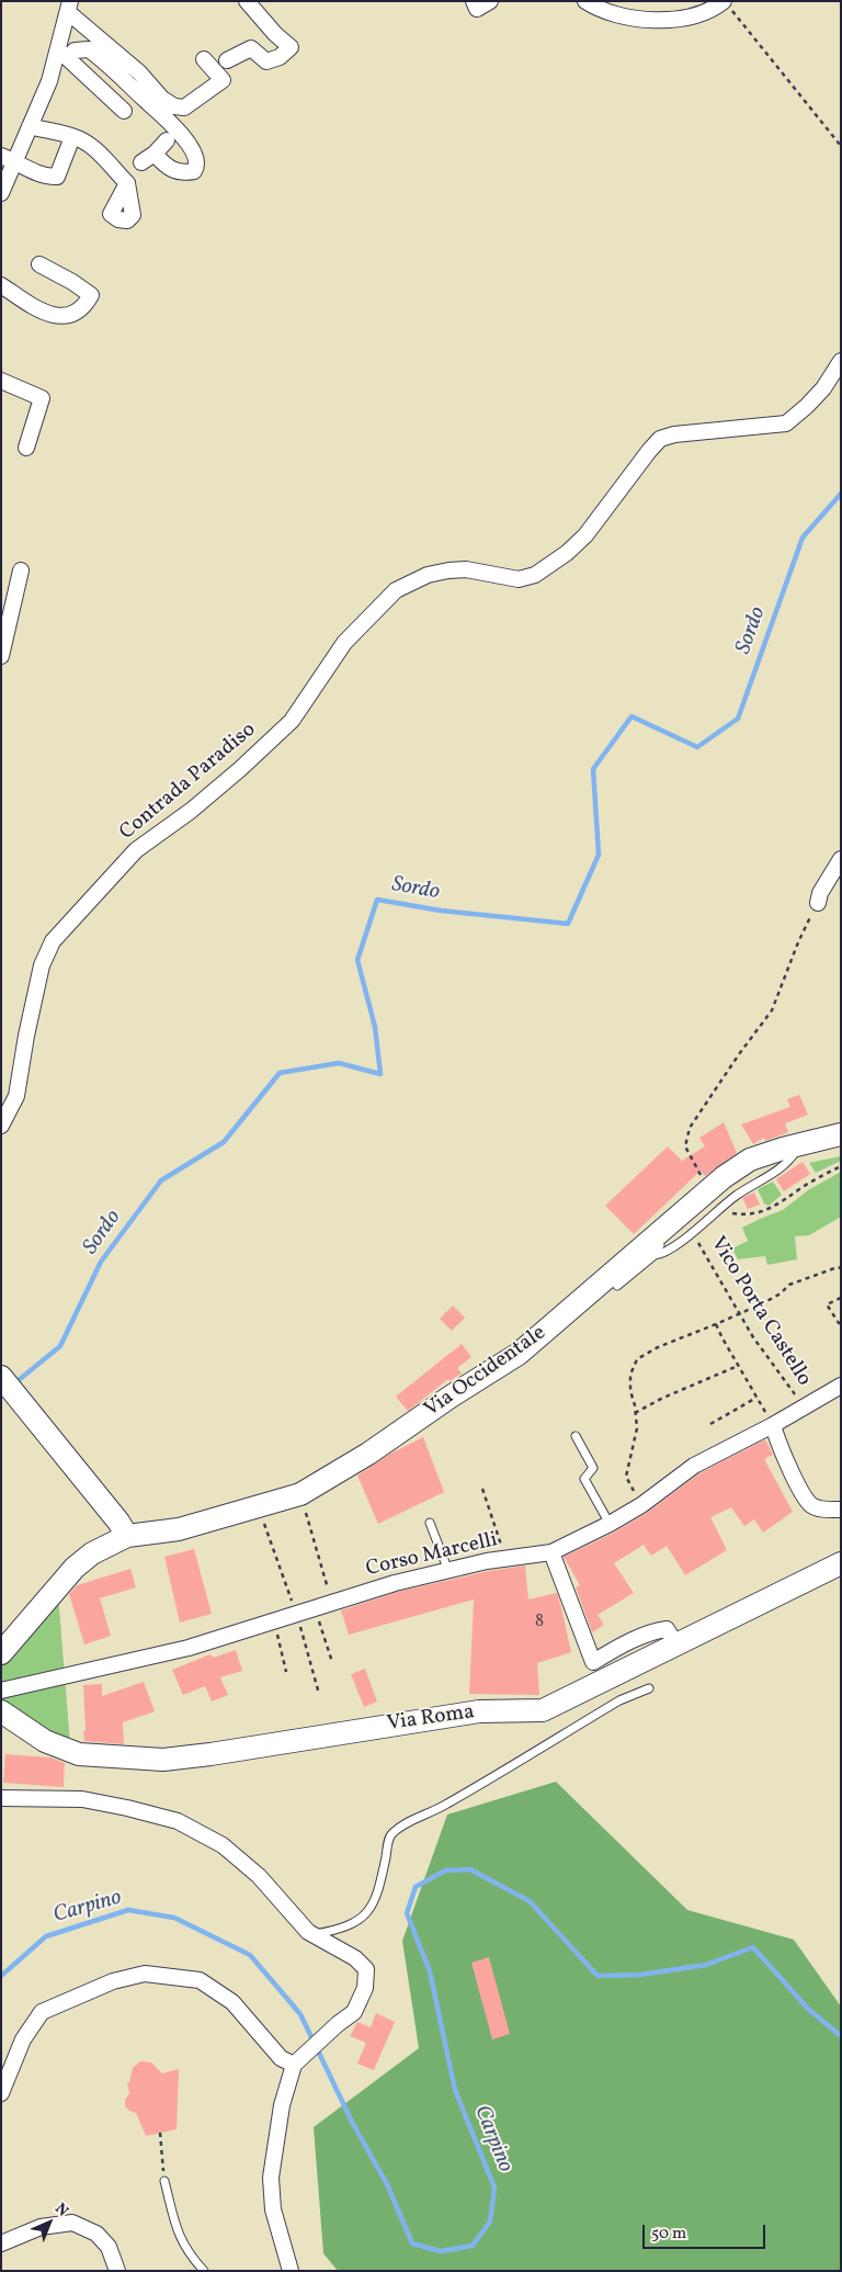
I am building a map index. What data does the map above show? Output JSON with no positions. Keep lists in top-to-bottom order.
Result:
{
  "streets": {
    "main road": ["Via Occidentale", "Via Roma"],
    "street": ["Contrada Paradiso", "Corso Marcelli"],
    "path": ["Vico Porta Castello"]
  },
  "crossings": [
    ["Vico Porta Castello", "Corso Marcelli"]
  ],
  "water": ["Sordo", "Carpino"],
  "house_numbers": ["8"],
  "scale_bar": "50 m",
  "north": "top right"
}
